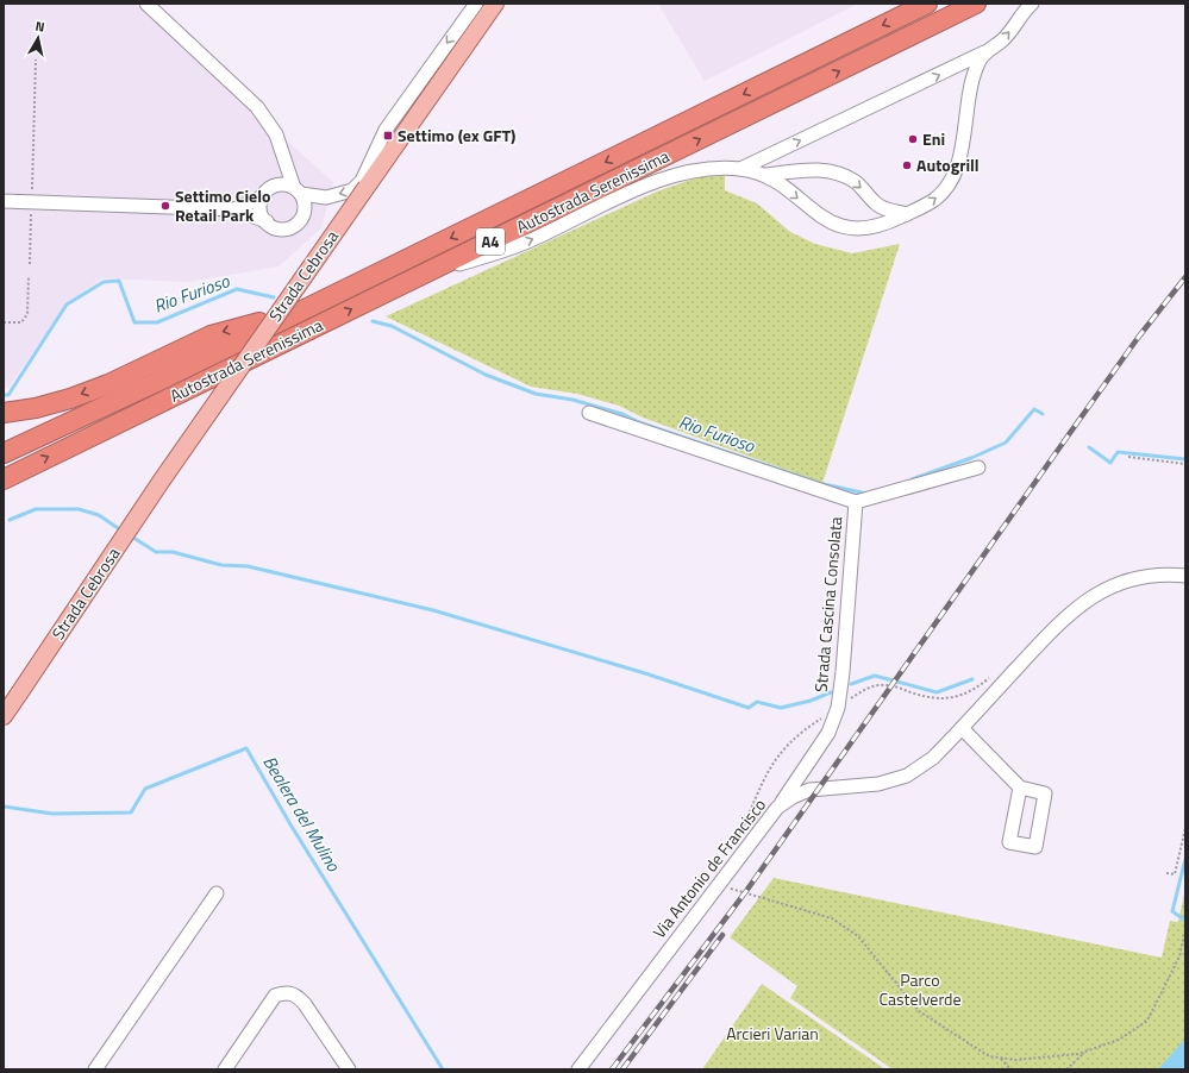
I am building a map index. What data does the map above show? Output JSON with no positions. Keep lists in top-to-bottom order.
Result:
{
  "streets": {
    "highway": ["Autostrada Serenissima", "A4"],
    "main road": ["Strada Cebrosa"],
    "street": ["Strada Cascina Consolata", "Via Antonio de Francisco"]
  },
  "crossings": [
    ["Strada Cascina Consolata", "Via Antonio de Francisco"]
  ],
  "water": ["Rio Furioso", "Bealera del Mulino"],
  "parks": ["Parco Castelverde", "Arcieri Varian"],
  "places": {
    "transit": ["Settimo (ex GFT)"],
    "other": ["Eni", "Autogrill", "Settimo Cielo Retail Park"]
  },
  "north": "top"
}
